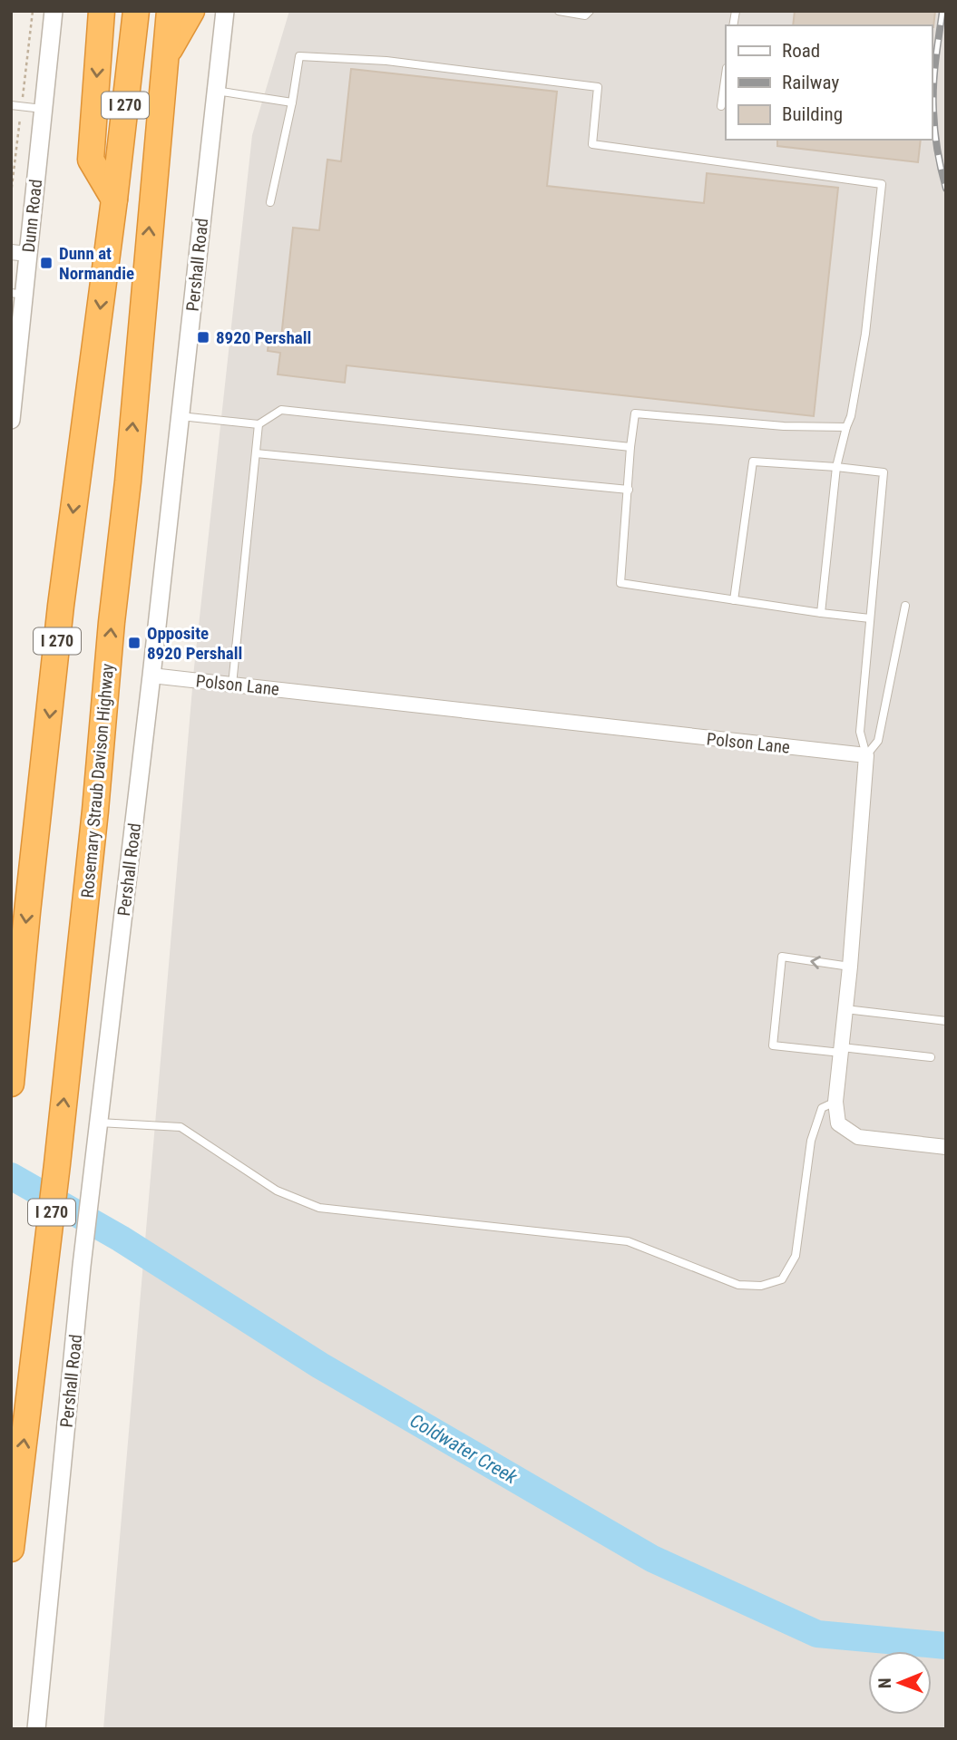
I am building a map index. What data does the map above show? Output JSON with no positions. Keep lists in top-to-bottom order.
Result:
{
  "streets": {
    "highway": ["I 270", "Rosemary Straub Davison Highway"],
    "street": ["Dunn Road", "Pershall Road", "Polson Lane"]
  },
  "crossings": [
    ["Pershall Road", "Polson Lane"]
  ],
  "water": ["Coldwater Creek"],
  "places": {
    "transit": ["Dunn at Normandie", "8920 Pershall", "Opposite 8920 Pershall"]
  },
  "legend": ["Road", "Railway", "Building"],
  "north": "left"
}
